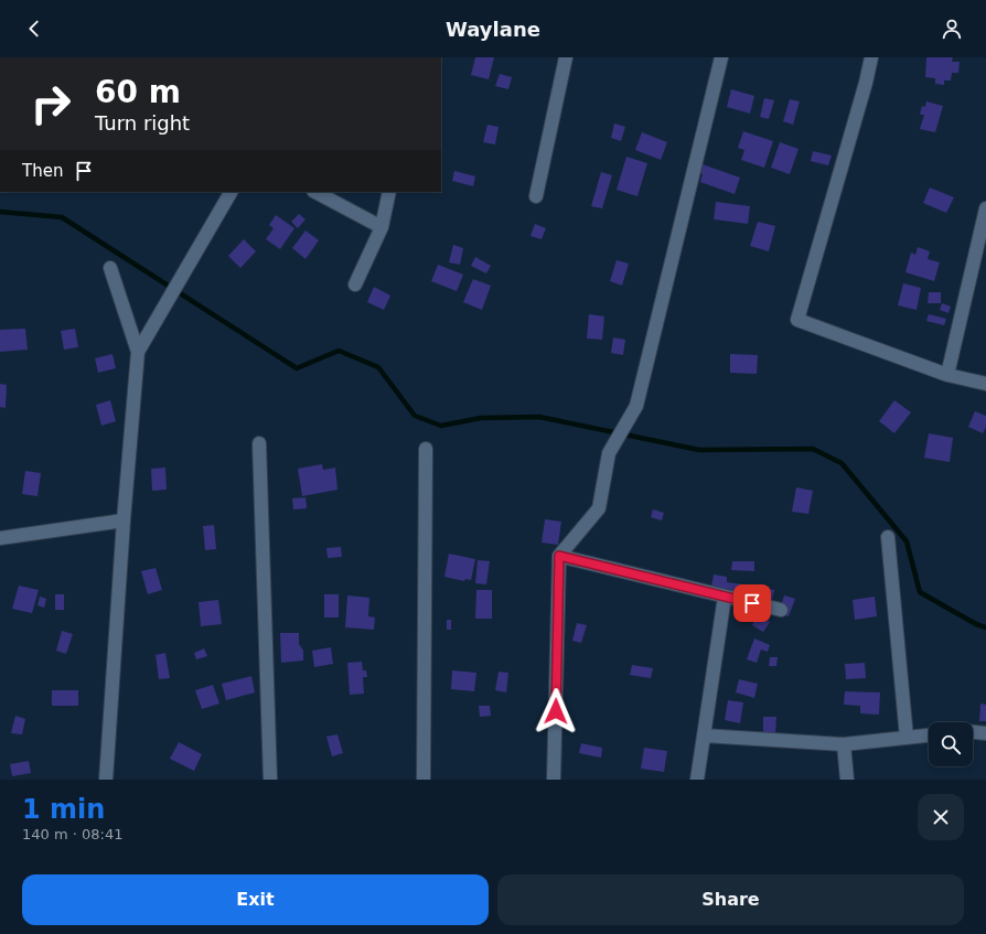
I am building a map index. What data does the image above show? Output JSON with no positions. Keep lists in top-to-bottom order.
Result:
{
  "page": {
    "header": "Waylane",
    "turn": ["60 m", "Turn right"],
    "then": "Then",
    "heading": ["1 min", "140 m · 08:41"],
    "buttons": ["Exit", "Share"]
  }
}
